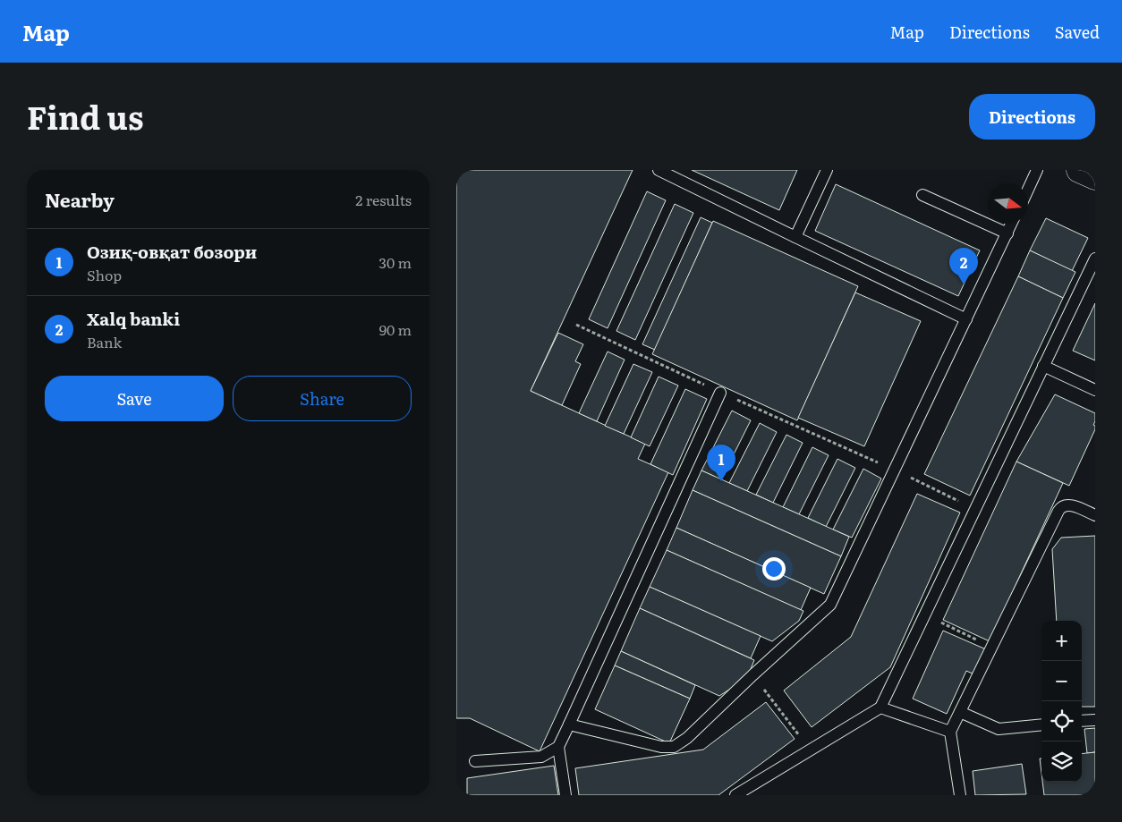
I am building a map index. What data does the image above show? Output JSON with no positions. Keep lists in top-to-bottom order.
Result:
{
  "north": "right",
  "page": {
    "header": "Map",
    "nav": ["Map", "Directions", "Saved"],
    "title": "Find us",
    "buttons": [
      "Directions",
      ["Save", "Share"]
    ],
    "heading": ["Nearby", "2 results"],
    "list": [
      {
        "mark": "1",
        "name": "Озиқ-овқат бозори",
        "note": "Shop",
        "value": "30 m"
      },
      {
        "mark": "2",
        "name": "Xalq banki",
        "note": "Bank",
        "value": "90 m"
      }
    ],
    "pins": ["2", "1"],
    "map_buttons": ["+", "−"]
  }
}
